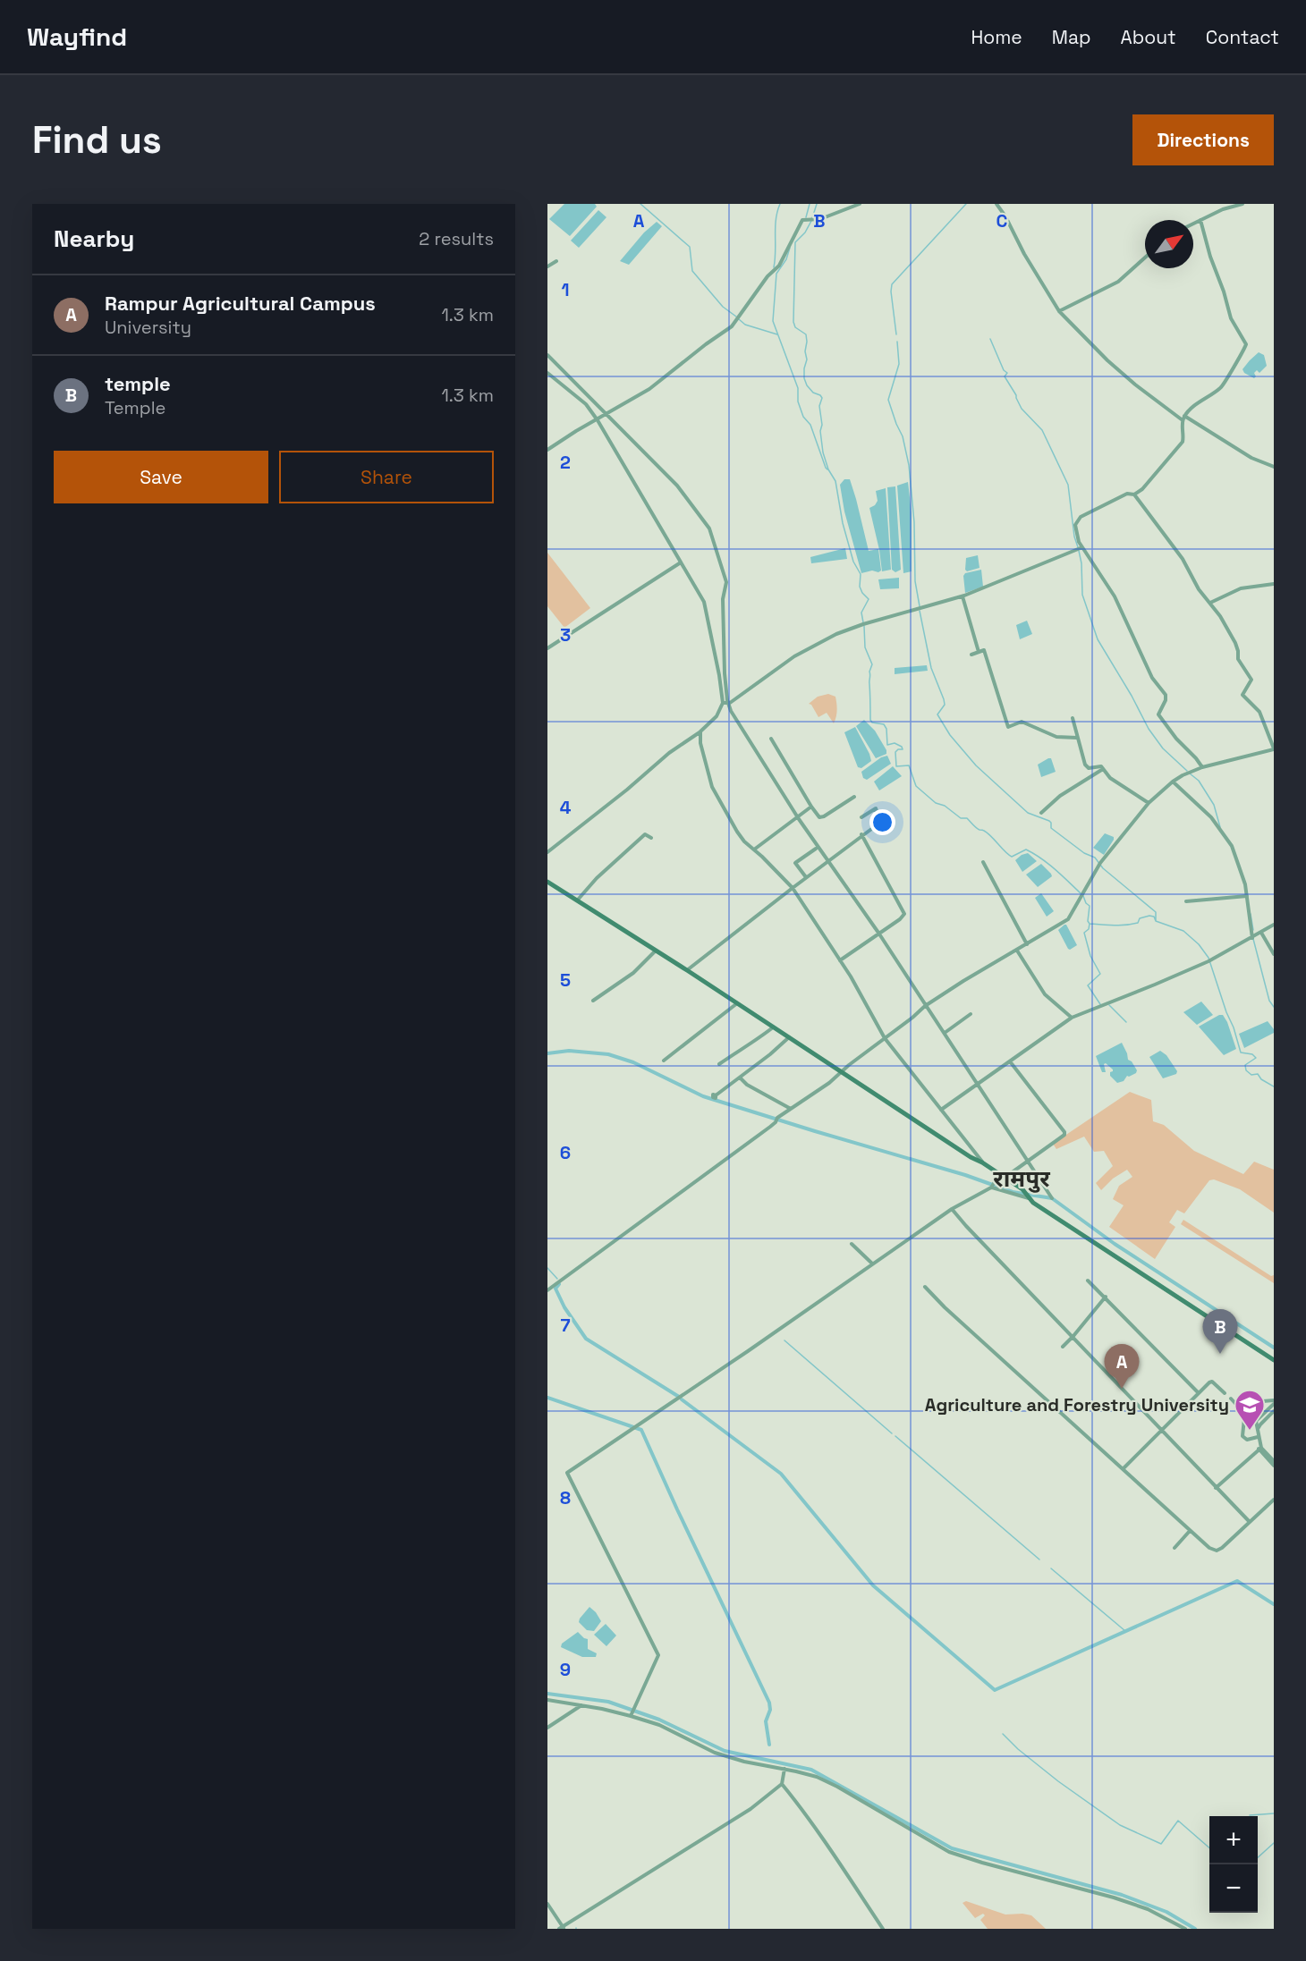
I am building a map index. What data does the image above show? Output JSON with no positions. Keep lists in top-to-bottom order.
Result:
{
  "districts": ["रामपुर"],
  "places": {
    "school or university": ["Agriculture and Forestry University"]
  },
  "north": "top right",
  "page": {
    "header": "Wayfind",
    "nav": [
      "Home",
      "Map",
      "About",
      "Contact"
    ],
    "buttons": [
      "Directions",
      ["Save", "Share"]
    ],
    "title": "Find us",
    "heading": ["Nearby", "2 results"],
    "list": [
      {
        "mark": "A",
        "name": "Rampur Agricultural Campus",
        "note": "University",
        "value": "1.3 km"
      },
      {
        "mark": "B",
        "name": "temple",
        "note": "Temple",
        "value": "1.3 km"
      }
    ],
    "pins": ["B", "A"],
    "map_buttons": ["+", "−"]
  },
  "grid": {
    "columns": ["A", "B", "C"],
    "rows": [
      "1",
      "2",
      "3",
      "4",
      "5",
      "6",
      "7",
      "8",
      "9"
    ]
  }
}
